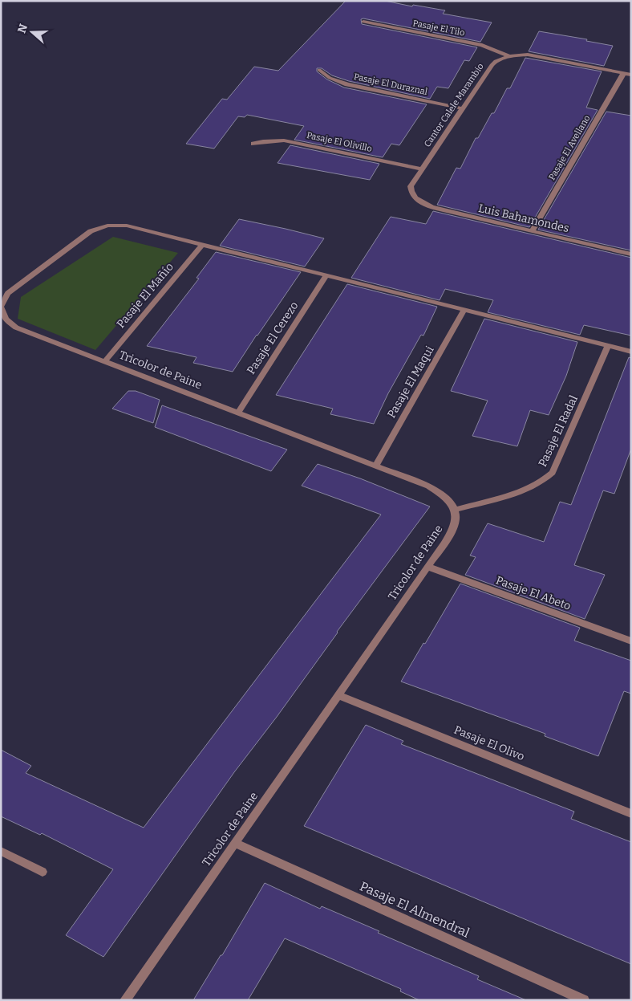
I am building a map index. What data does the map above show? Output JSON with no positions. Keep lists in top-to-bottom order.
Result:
{
  "streets": {
    "street": [
      "Pasaje El Tilo",
      "Pasaje El Duraznal",
      "Cantor Calele Marambio",
      "Pasaje El Olivillo",
      "Pasaje El Avellano",
      "Luis Bahamondes",
      "Pasaje El Mañío",
      "Pasaje El Cerezo",
      "Tricolor de Paine",
      "Pasaje El Maqui",
      "Pasaje El Radal",
      "Pasaje El Abeto",
      "Pasaje El Olivo",
      "Pasaje El Almendral"
    ]
  },
  "crossings": [
    ["Pasaje El Tilo", "Cantor Calele Marambio"],
    ["Pasaje El Duraznal", "Cantor Calele Marambio"],
    ["Cantor Calele Marambio", "Pasaje El Olivillo"],
    ["Cantor Calele Marambio", "Pasaje El Avellano"],
    ["Cantor Calele Marambio", "Luis Bahamondes"],
    ["Pasaje El Avellano", "Luis Bahamondes"],
    ["Pasaje El Mañío", "Tricolor de Paine"],
    ["Pasaje El Cerezo", "Tricolor de Paine"],
    ["Tricolor de Paine", "Pasaje El Maqui"],
    ["Tricolor de Paine", "Pasaje El Radal"],
    ["Tricolor de Paine", "Pasaje El Abeto"],
    ["Tricolor de Paine", "Pasaje El Olivo"],
    ["Tricolor de Paine", "Pasaje El Almendral"]
  ],
  "north": "left"
}
